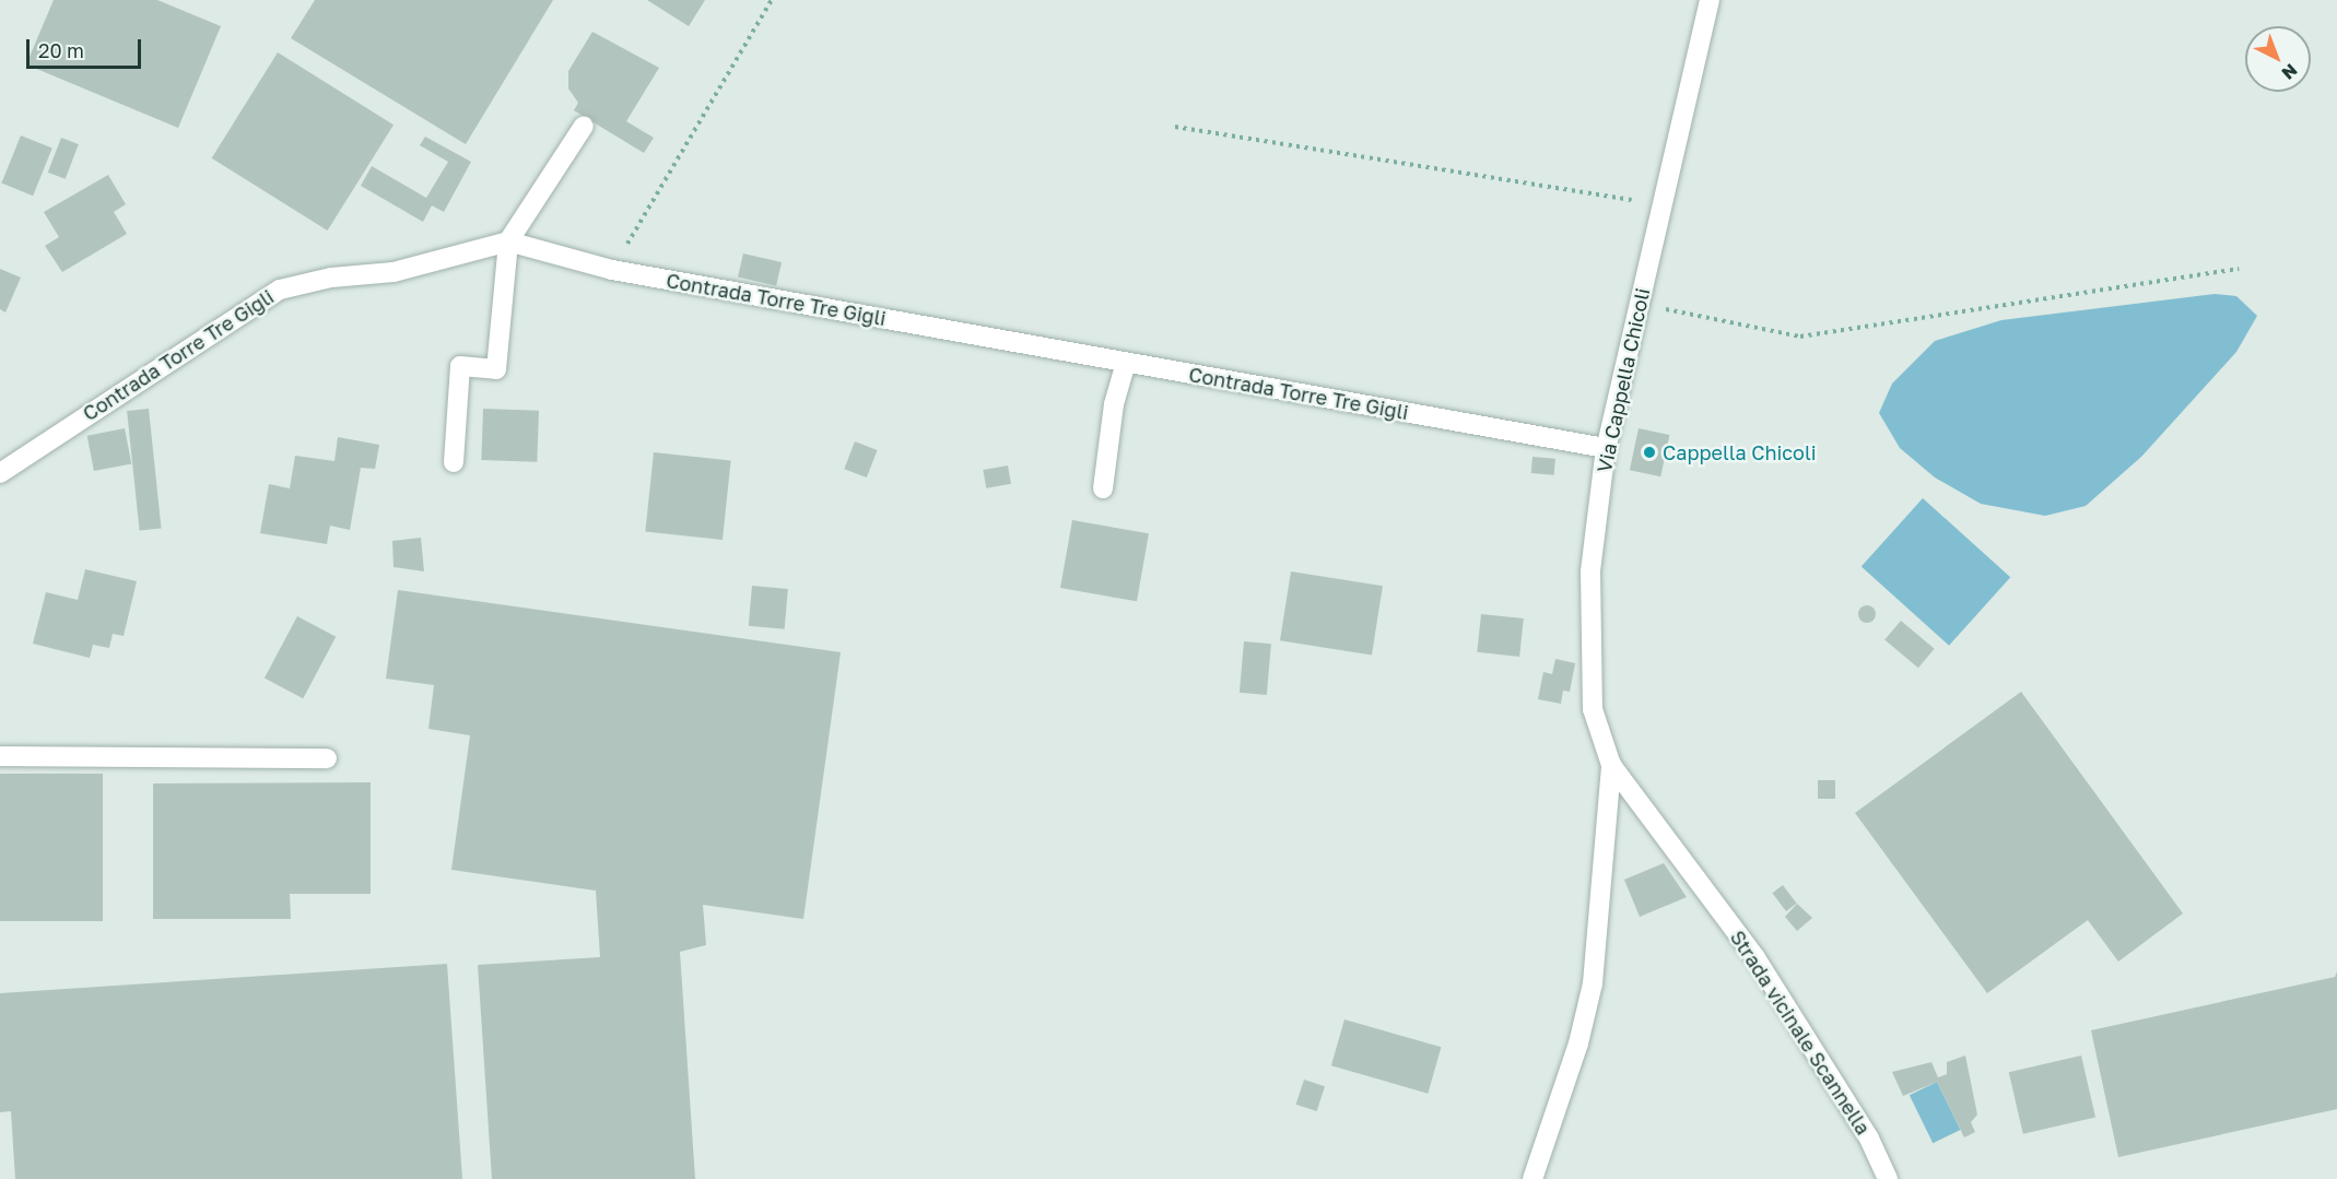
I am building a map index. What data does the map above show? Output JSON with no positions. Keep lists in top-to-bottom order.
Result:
{
  "streets": {
    "street": ["Contrada Torre Tre Gigli", "Via Cappella Chicoli", "Strada vicinale Scannella"]
  },
  "crossings": [
    ["Contrada Torre Tre Gigli", "Via Cappella Chicoli"],
    ["Via Cappella Chicoli", "Strada vicinale Scannella"]
  ],
  "places": ["Cappella Chicoli"],
  "scale_bar": "20 m",
  "north": "bottom right"
}
